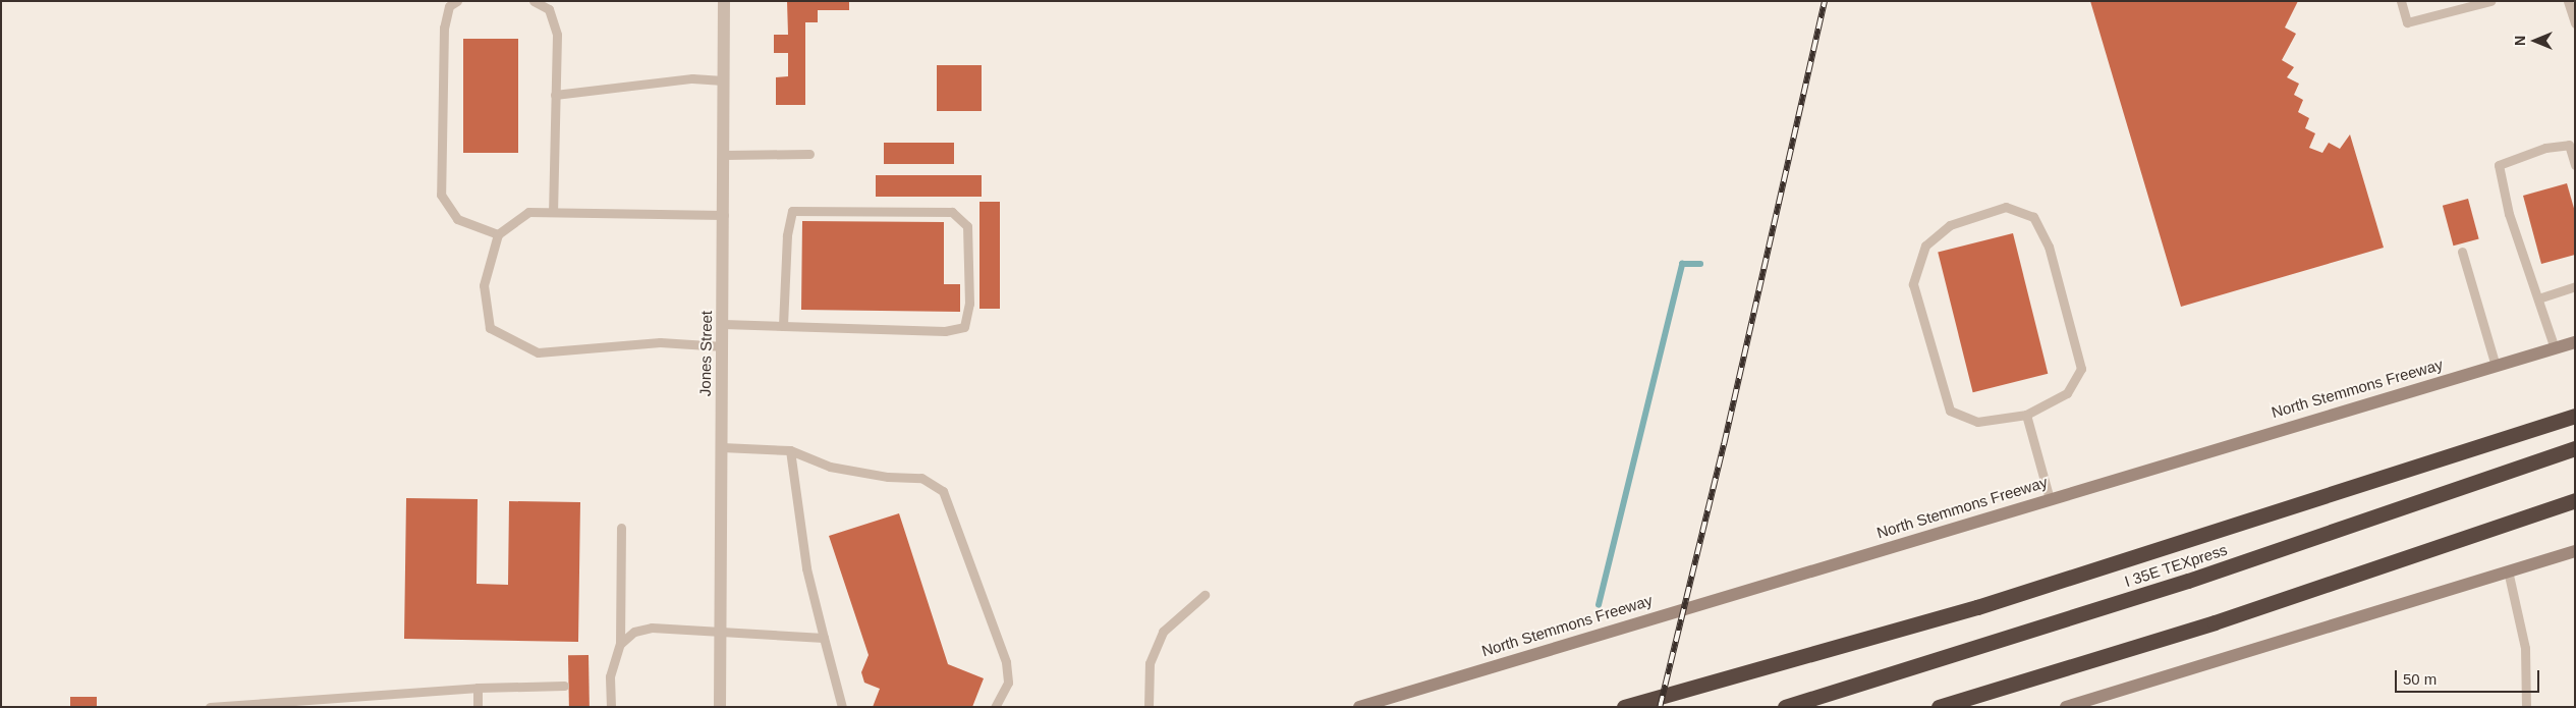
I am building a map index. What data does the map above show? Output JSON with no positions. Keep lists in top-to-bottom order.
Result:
{
  "streets": {
    "highway": ["I 35E TEXpress"],
    "main road": ["North Stemmons Freeway"],
    "street": ["Jones Street"]
  },
  "scale_bar": "50 m",
  "north": "left"
}
